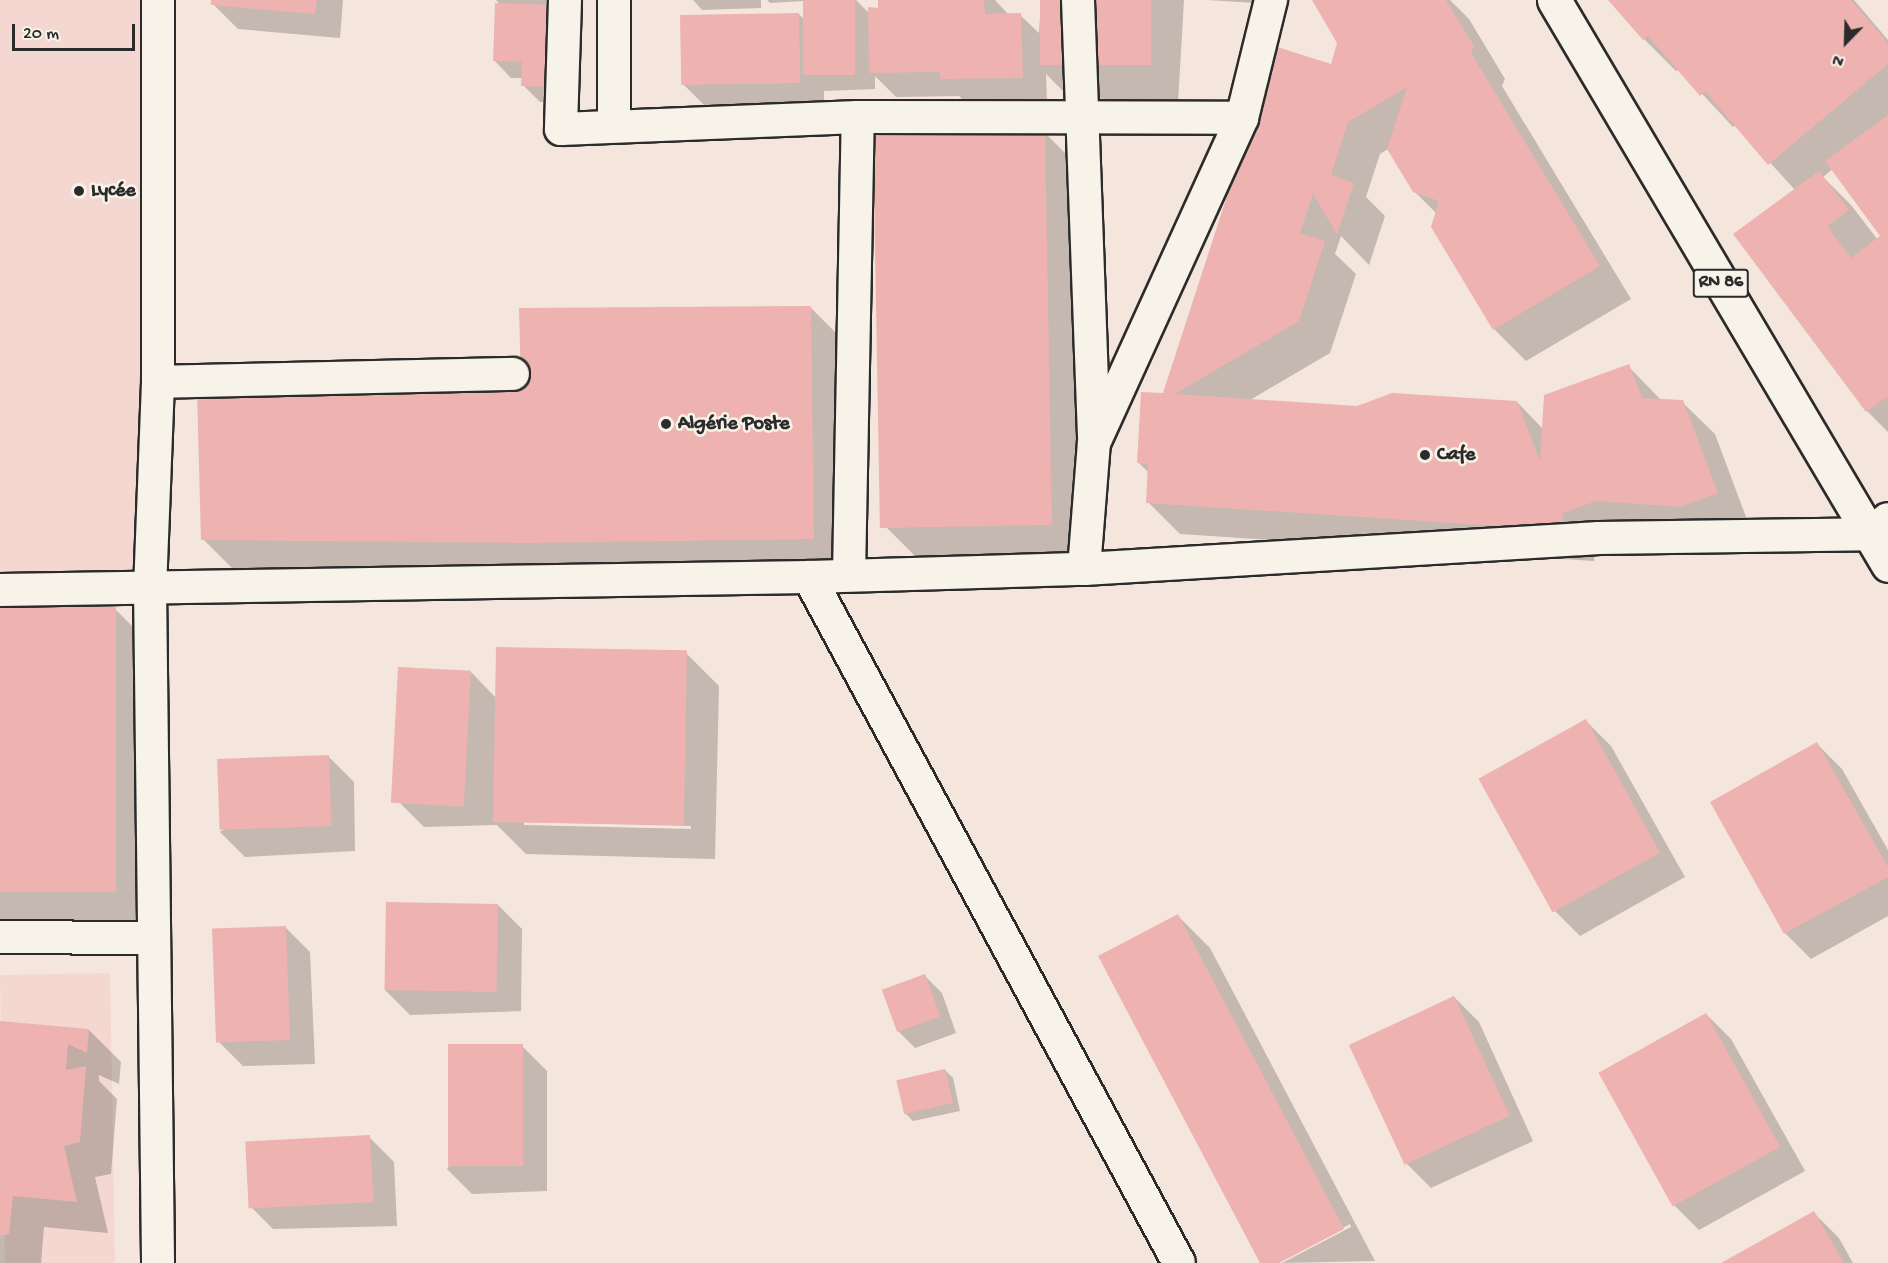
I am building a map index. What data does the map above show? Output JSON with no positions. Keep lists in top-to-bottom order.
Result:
{
  "streets": {
    "main road": ["RN 86"]
  },
  "places": ["Lycée", "Algérie Poste", "Cafe"],
  "scale_bar": "20 m",
  "north": "bottom left"
}
